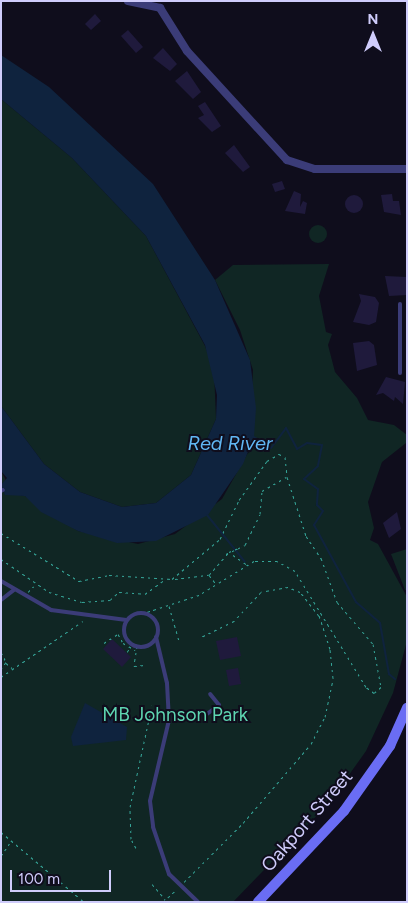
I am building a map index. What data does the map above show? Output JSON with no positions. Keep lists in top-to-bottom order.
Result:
{
  "streets": {
    "street": ["Oakport Street"]
  },
  "water": ["Red River"],
  "parks": ["MB Johnson Park"],
  "scale_bar": "100 m",
  "north": "top"
}
